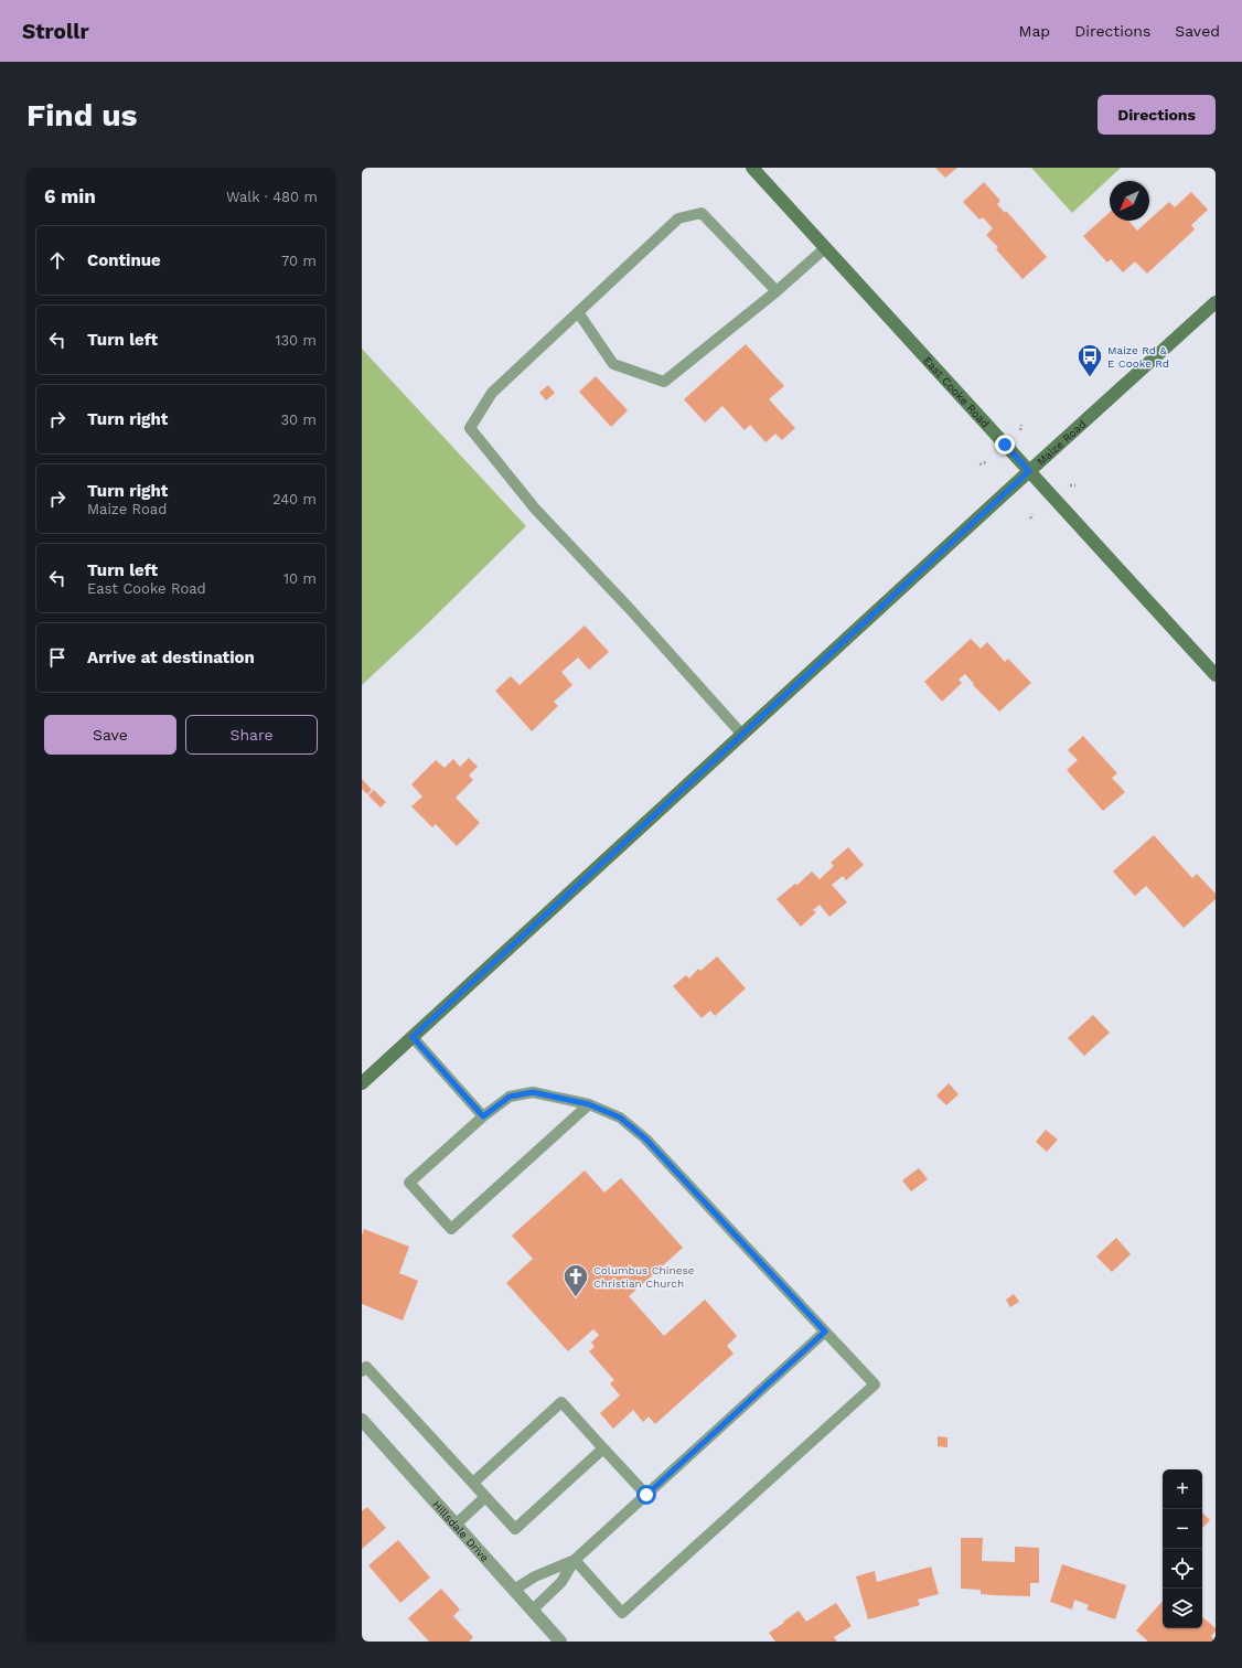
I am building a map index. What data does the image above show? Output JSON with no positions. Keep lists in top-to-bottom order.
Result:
{
  "streets": {
    "street": ["East Cooke Road", "Maize Road", "Hillsdale Drive"]
  },
  "crossings": [
    ["East Cooke Road", "Maize Road"]
  ],
  "places": {
    "bus stop": ["Maize Rd & E Cooke Rd"],
    "church": ["Columbus Chinese Christian Church"]
  },
  "north": "bottom left",
  "page": {
    "header": "Strollr",
    "nav": ["Map", "Directions", "Saved"],
    "buttons": [
      "Directions",
      ["Save", "Share"]
    ],
    "title": "Find us",
    "heading": ["6 min", "Walk · 480 m"],
    "list": [
      ["Continue", "70 m"],
      ["Turn left", "130 m"],
      ["Turn right", "30 m"],
      ["Turn right", "Maize Road", "240 m"],
      ["Turn left", "East Cooke Road", "10 m"],
      "Arrive at destination"
    ],
    "map_buttons": ["+", "−"]
  }
}
